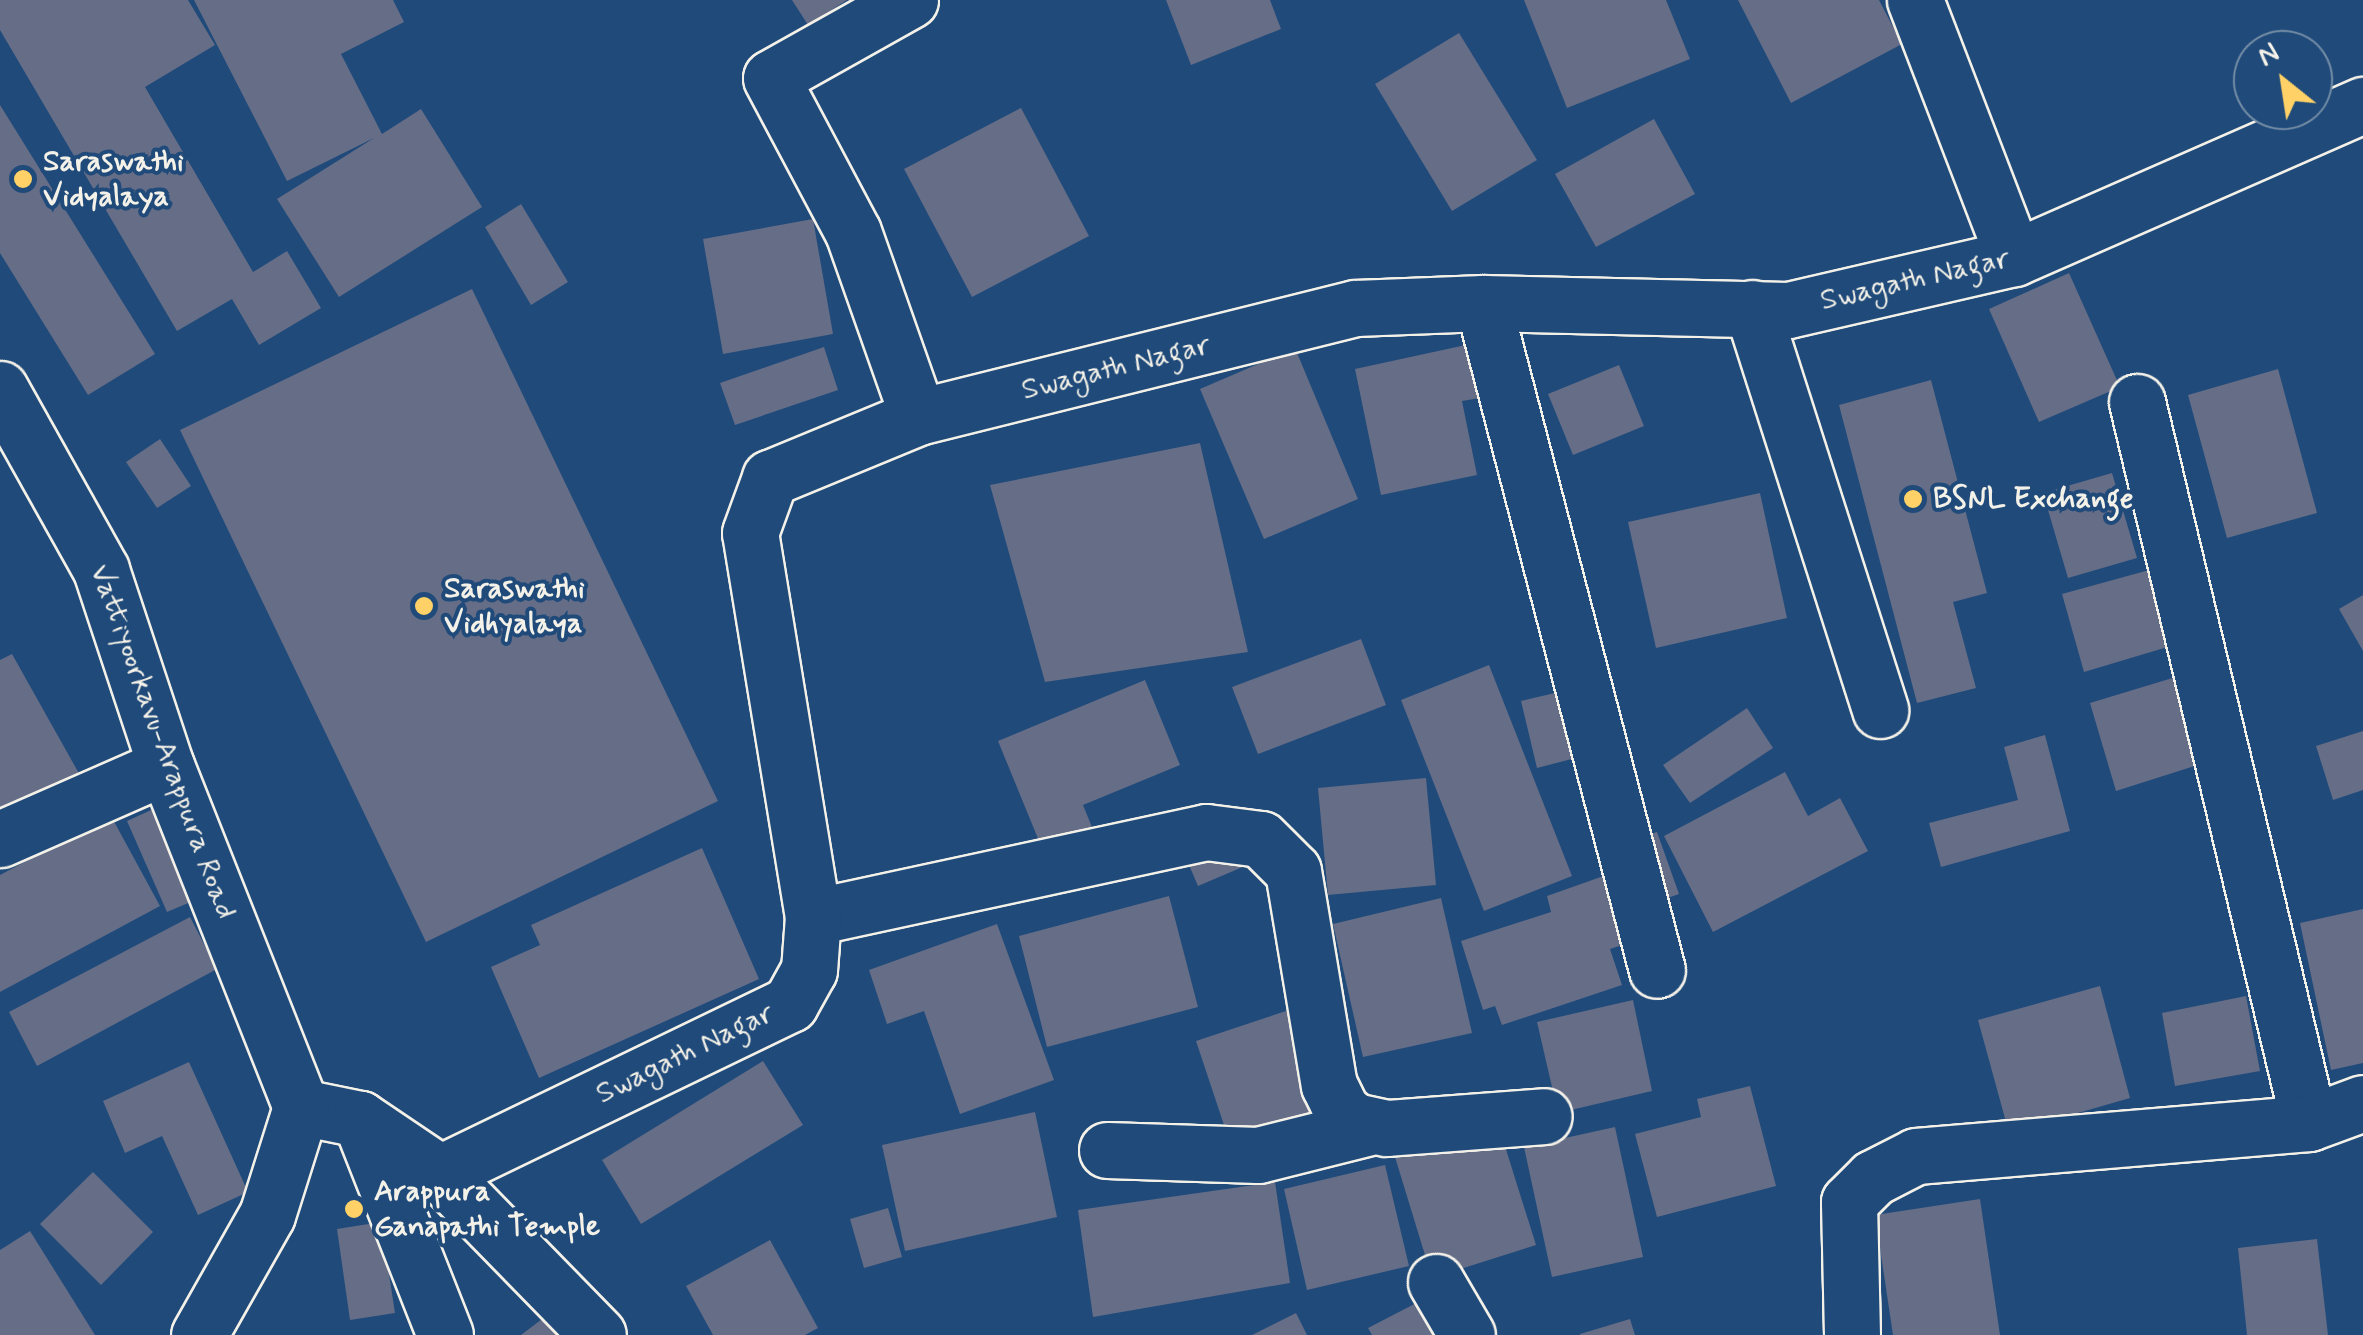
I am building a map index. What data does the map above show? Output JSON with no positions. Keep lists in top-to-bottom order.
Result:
{
  "streets": {
    "street": ["Swagath Nagar", "Vattiyoorkavu-Arappura Road"]
  },
  "places": [
    "Saraswathi Vidyalaya",
    "BSNL Exchange",
    "Saraswathi Vidhyalaya",
    "Arappura Ganapathi Temple"
  ],
  "north": "top left"
}
